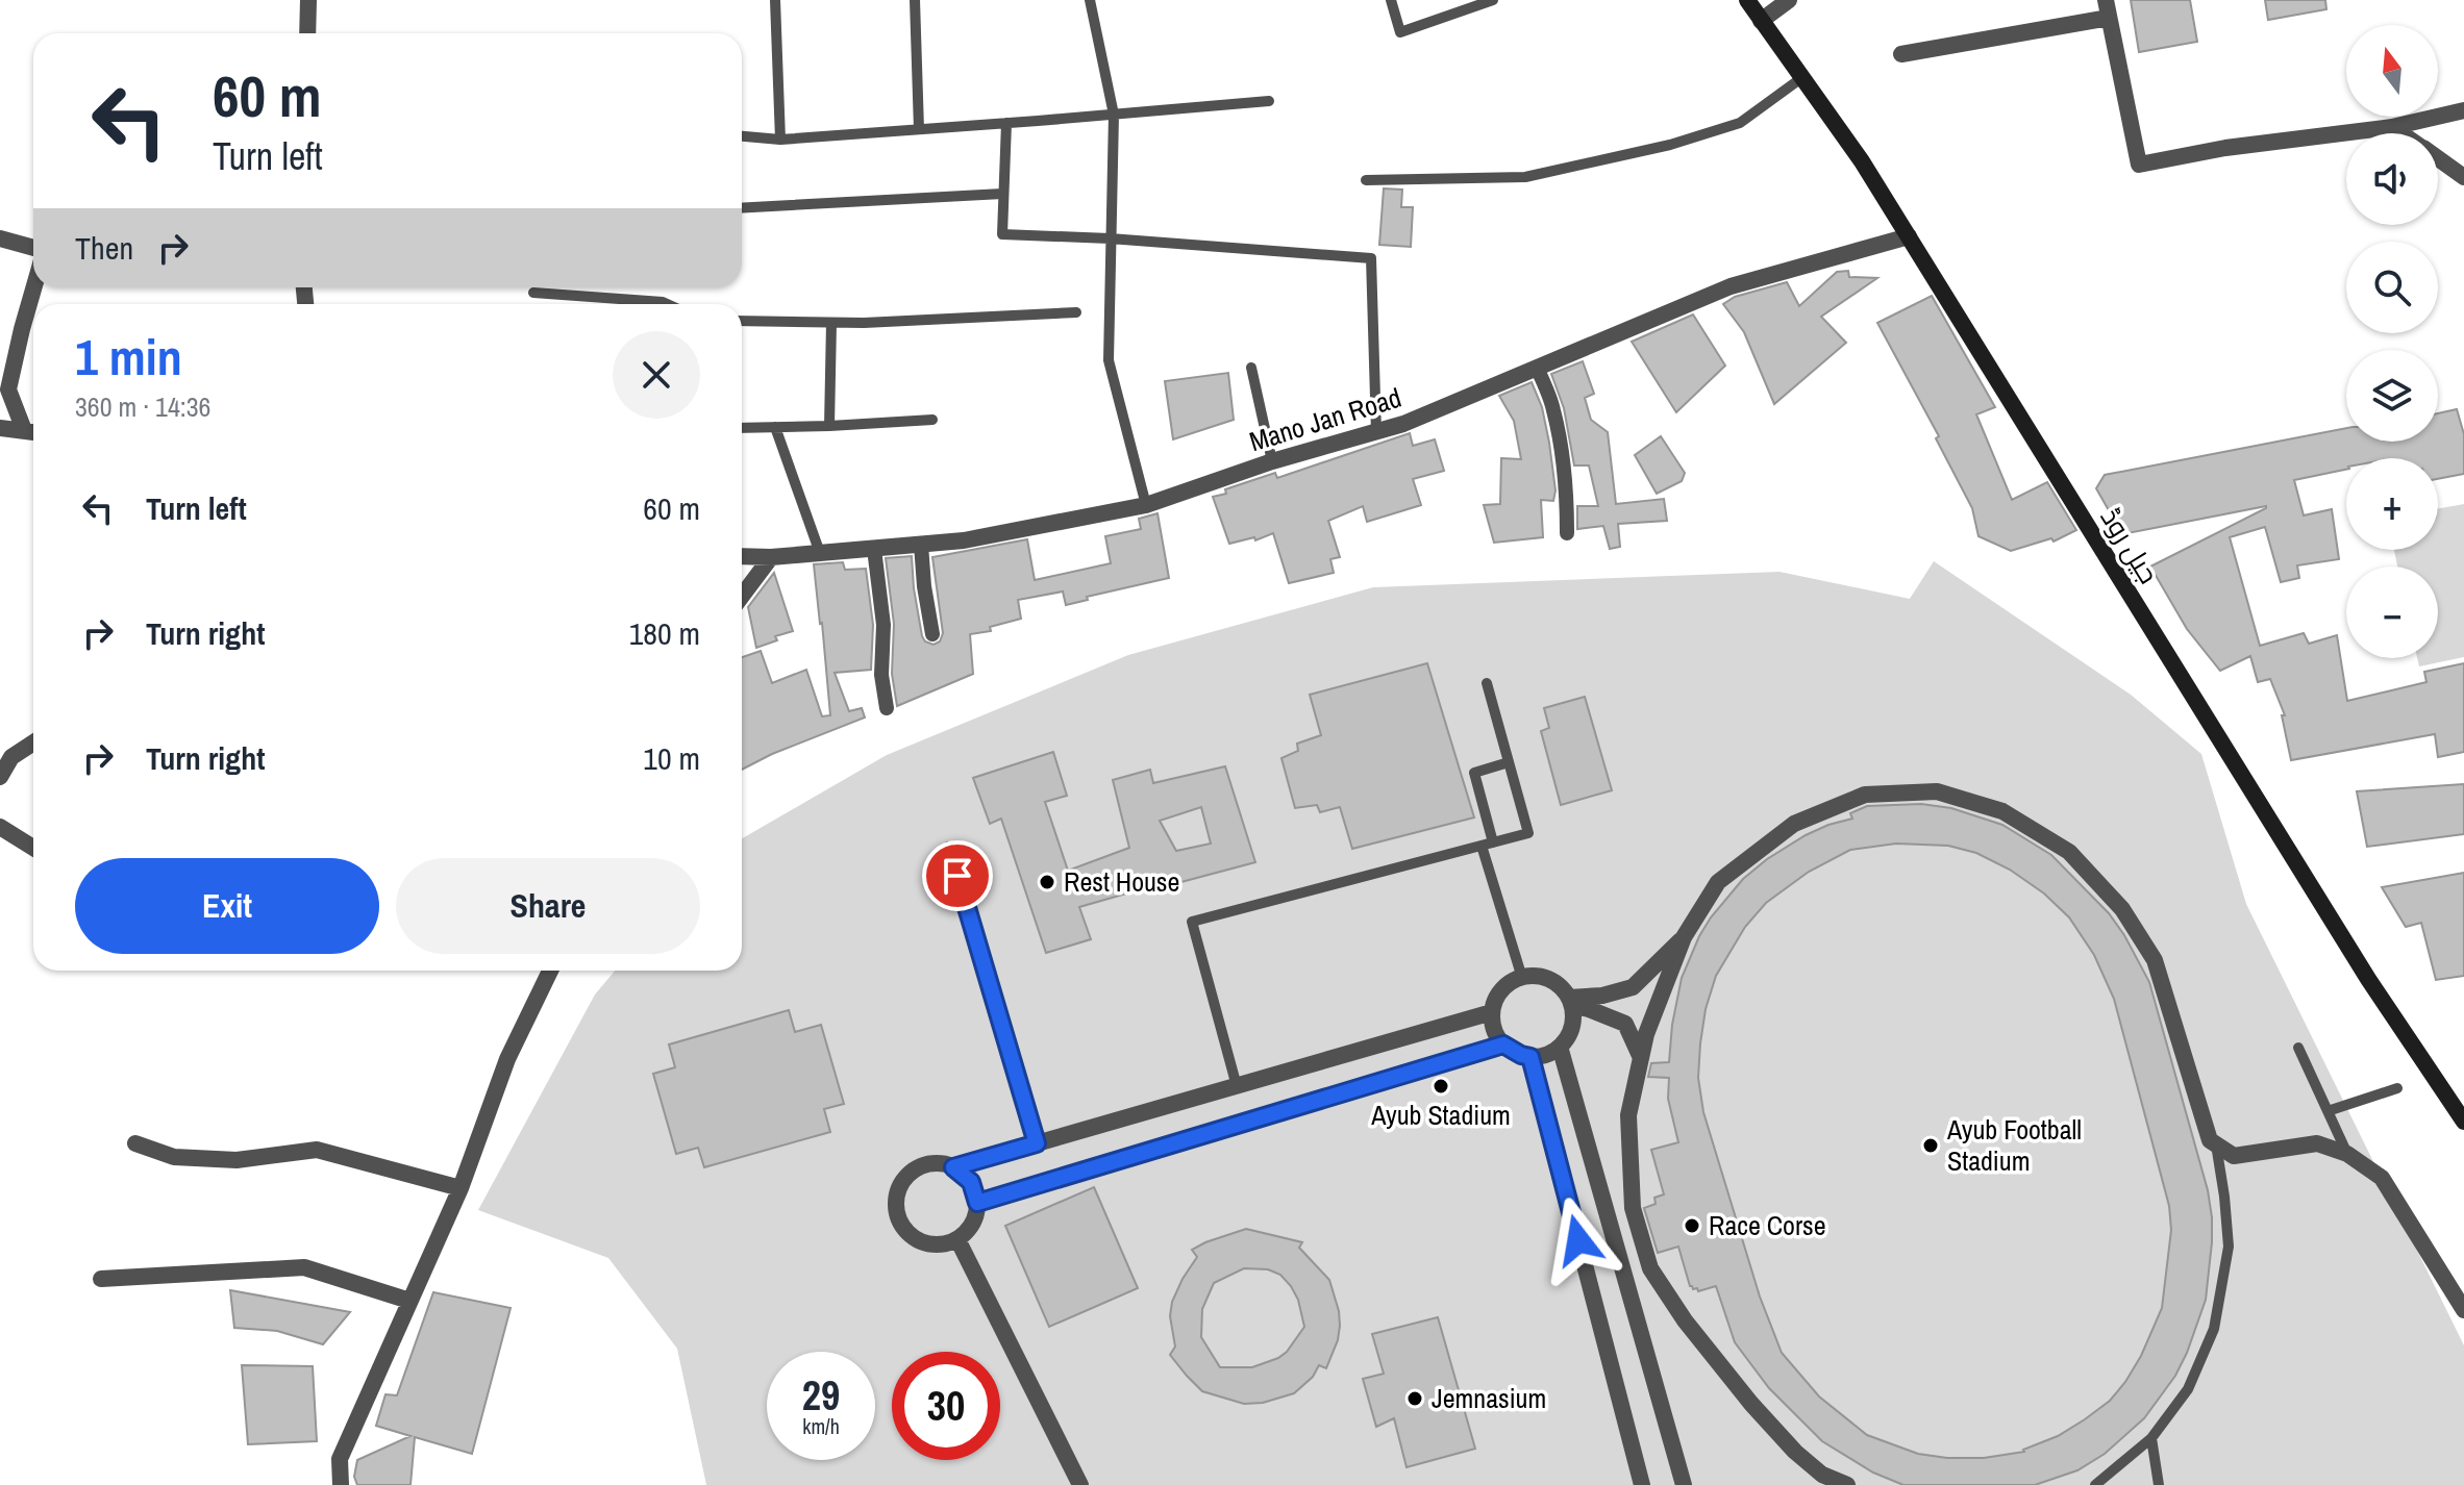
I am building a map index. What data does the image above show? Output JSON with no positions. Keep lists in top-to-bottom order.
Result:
{
  "streets": {
    "main road": ["جیل روڈ"],
    "street": ["Mano Jan Road"]
  },
  "crossings": [
    ["Mano Jan Road", "جیل روڈ"]
  ],
  "places": [
    "Rest House",
    "Ayub Stadium",
    "Ayub Football Stadium",
    "Race Corse",
    "Jemnasium"
  ],
  "north": "top",
  "page": {
    "map_buttons": ["+", "−"],
    "turn": ["60 m", "Turn left"],
    "then": "Then",
    "heading": ["1 min", "360 m · 14:36"],
    "list": [
      {
        "name": "Turn left",
        "value": "60 m"
      },
      {
        "name": "Turn right",
        "value": "180 m"
      },
      {
        "name": "Turn right",
        "value": "10 m"
      }
    ],
    "buttons": ["Exit", "Share"],
    "speed": "29 km/h",
    "limit": "30"
  }
}
